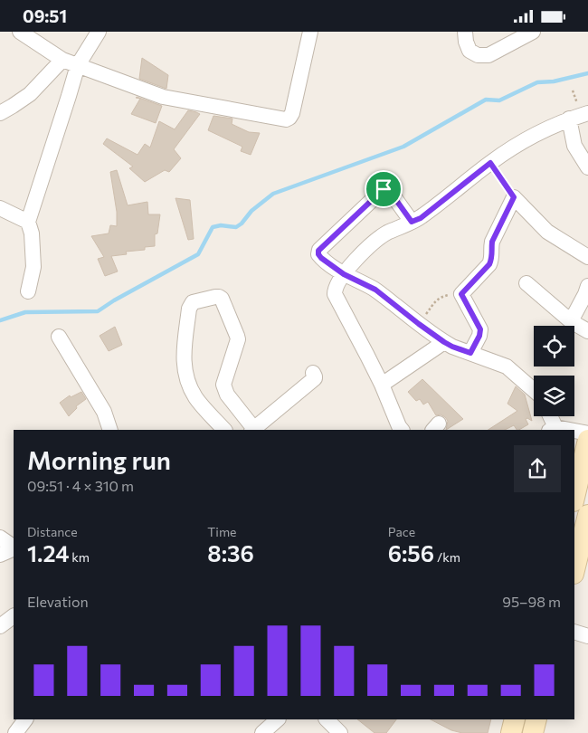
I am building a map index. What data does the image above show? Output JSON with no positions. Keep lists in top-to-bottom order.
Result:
{
  "page": {
    "status": "09:51",
    "heading": ["Morning run", "09:51 · 4 × 310 m"],
    "stats": [
      ["Distance", "1.24 km"],
      ["Time", "8:36"],
      ["Pace", "6:56 /km"]
    ],
    "chart": ["Elevation", "95–98 m"]
  }
}
